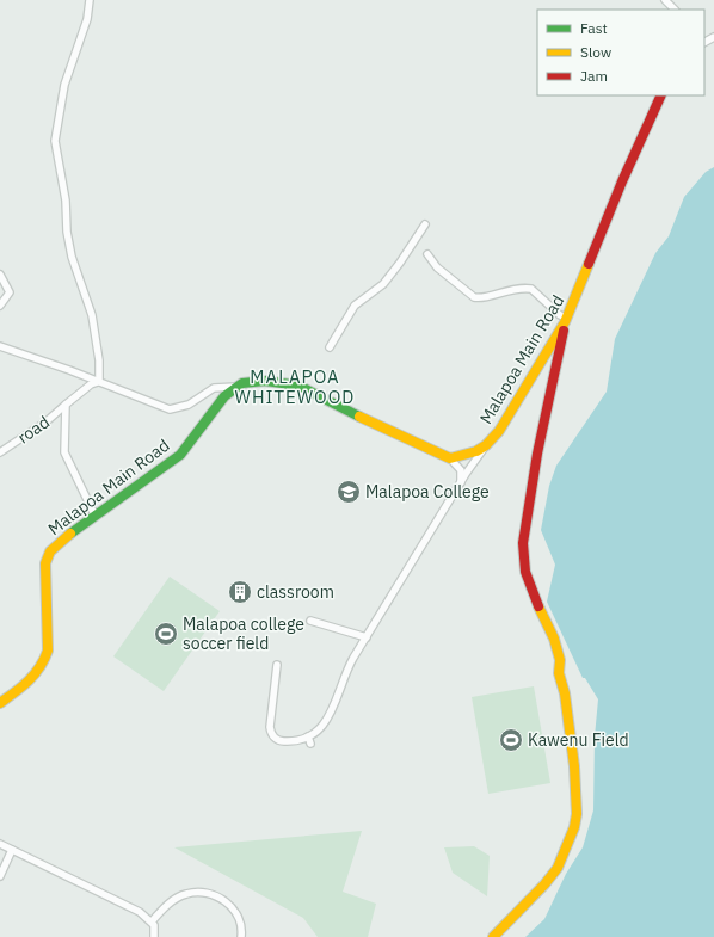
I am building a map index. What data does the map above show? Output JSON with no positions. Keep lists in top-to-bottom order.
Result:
{
  "streets": {
    "street": ["Malapoa Main Road", "road"]
  },
  "districts": ["MALAPOA WHITEWOOD"],
  "places": {
    "school or university": ["Malapoa College"],
    "building": ["classroom"],
    "sports": ["Malapoa college soccer field", "Kawenu Field"]
  },
  "legend": ["Fast", "Slow", "Jam"]
}
